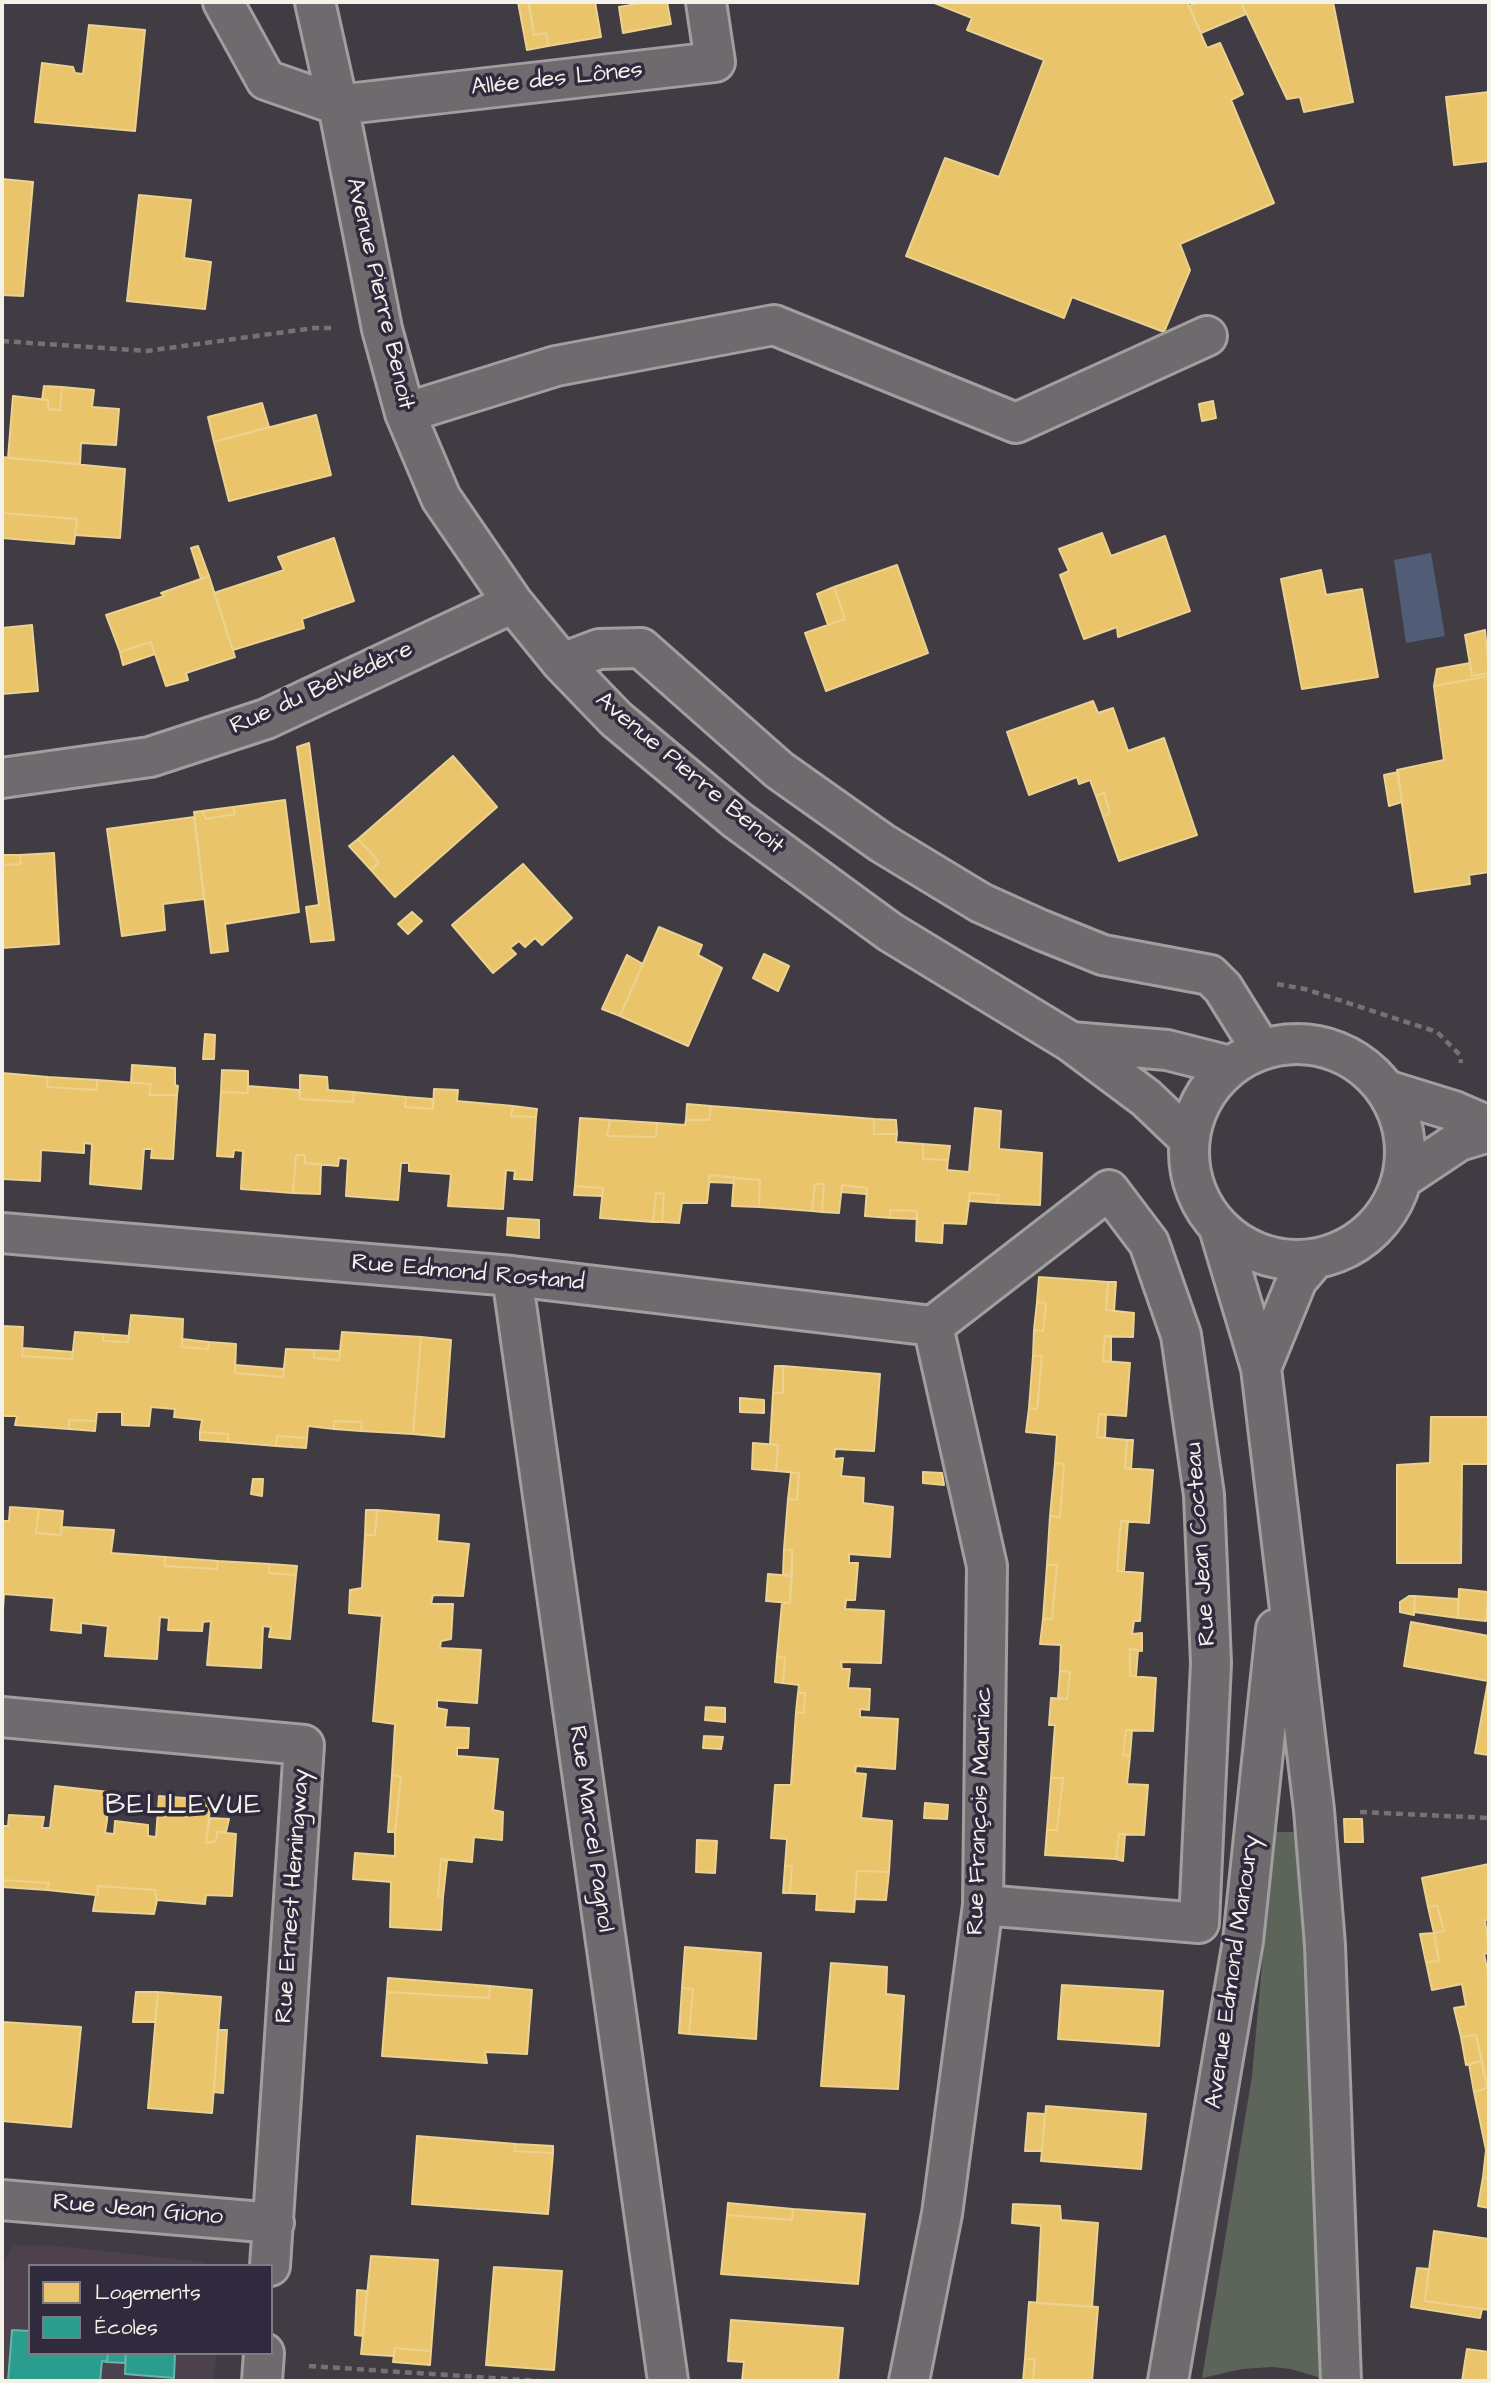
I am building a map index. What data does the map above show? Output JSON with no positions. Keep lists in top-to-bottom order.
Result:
{
  "streets": {
    "street": [
      "Allée des Lônes",
      "Avenue Pierre Benoit",
      "Rue du Belvédère",
      "Rue Edmond Rostand",
      "Rue Jean Cocteau",
      "Rue François Mauriac",
      "Rue Marcel Pagnol",
      "Rue Ernest Hemingway",
      "Avenue Edmond Manoury",
      "Rue Jean Giono"
    ]
  },
  "crossings": [
    ["Allée des Lônes", "Avenue Pierre Benoit"],
    ["Avenue Pierre Benoit", "Rue du Belvédère"],
    ["Avenue Pierre Benoit", "Avenue Edmond Manoury"],
    ["Rue Edmond Rostand", "Rue Jean Cocteau"],
    ["Rue Edmond Rostand", "Rue François Mauriac"],
    ["Rue Edmond Rostand", "Rue Marcel Pagnol"],
    ["Rue Jean Cocteau", "Rue François Mauriac"],
    ["Rue Ernest Hemingway", "Rue Jean Giono"]
  ],
  "districts": ["BELLEVUE"],
  "legend": ["Logements", "Écoles"]
}
